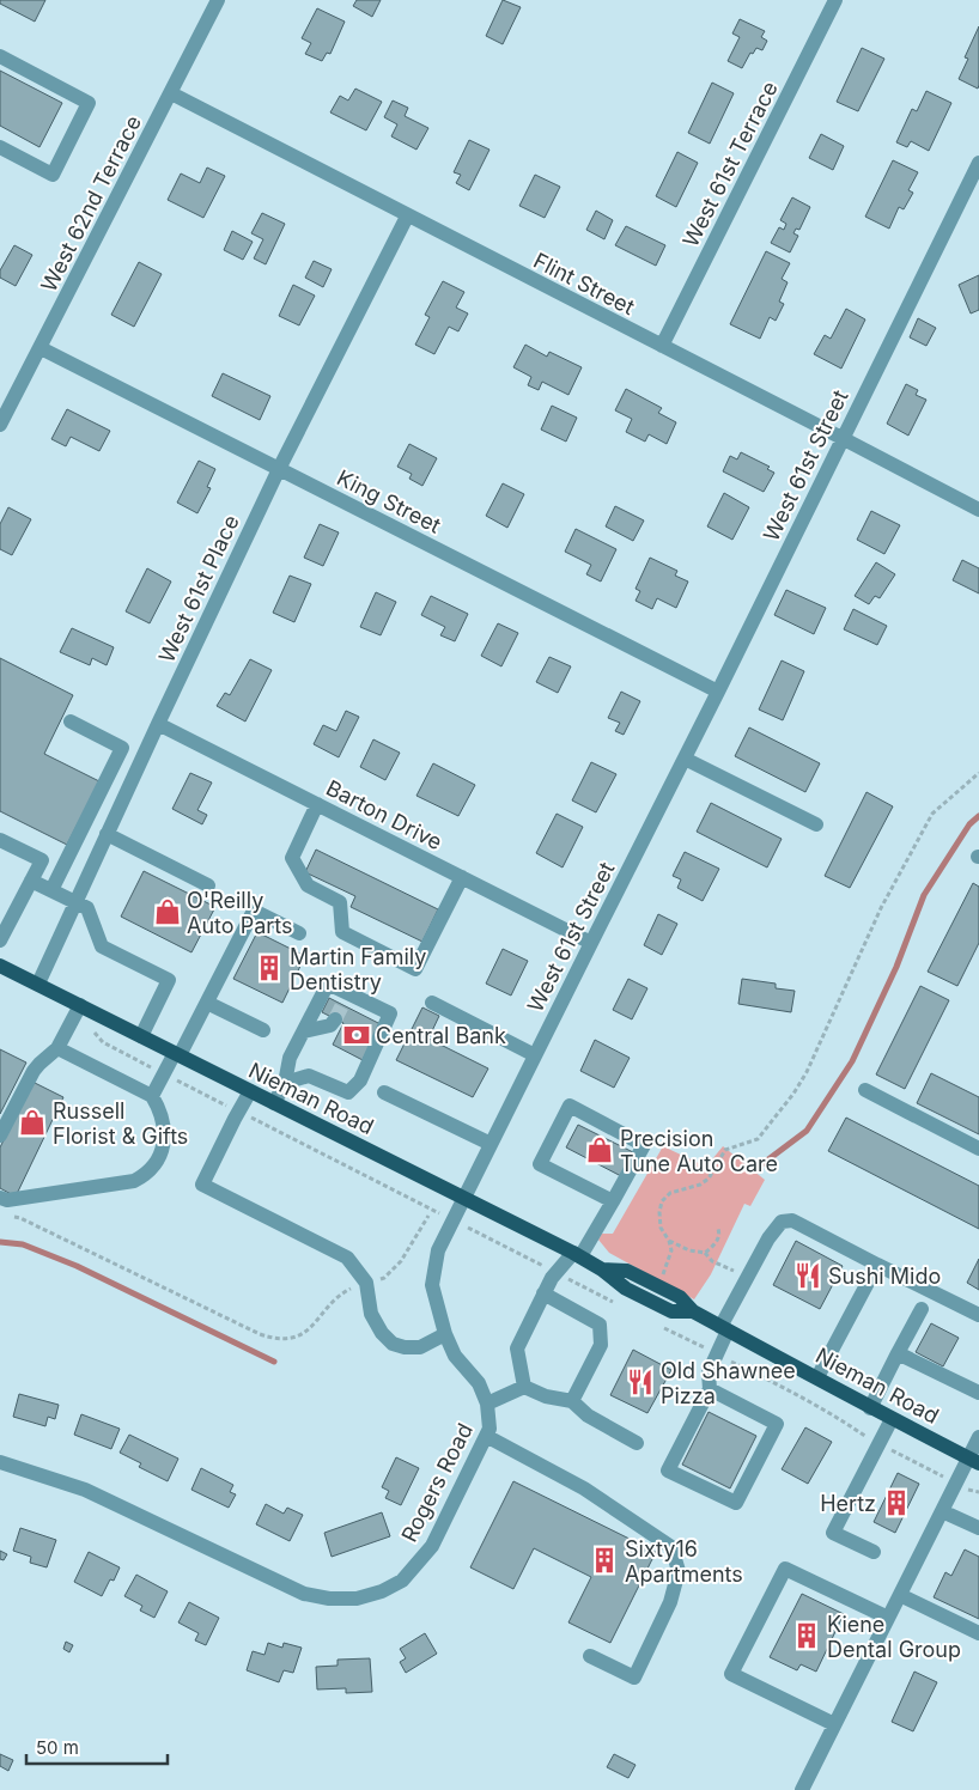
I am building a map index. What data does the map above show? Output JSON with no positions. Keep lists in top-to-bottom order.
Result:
{
  "streets": {
    "main road": ["Nieman Road"],
    "street": [
      "West 61st Terrace",
      "West 62nd Terrace",
      "Flint Street",
      "West 61st Street",
      "King Street",
      "West 61st Place",
      "Barton Drive",
      "Rogers Road"
    ]
  },
  "crossings": [
    ["West 61st Terrace", "Flint Street"],
    ["West 62nd Terrace", "Flint Street"],
    ["West 62nd Terrace", "King Street"],
    ["Flint Street", "West 61st Street"],
    ["Flint Street", "West 61st Place"],
    ["West 61st Street", "King Street"],
    ["West 61st Street", "Barton Drive"],
    ["West 61st Street", "Nieman Road"],
    ["West 61st Street", "Rogers Road"],
    ["King Street", "West 61st Place"],
    ["West 61st Place", "Barton Drive"],
    ["West 61st Place", "Nieman Road"],
    ["Nieman Road", "Rogers Road"]
  ],
  "places": {
    "shop": ["O'Reilly Auto Parts", "Russell Florist & Gifts", "Precision Tune Auto Care"],
    "building": [
      "Martin Family Dentistry",
      "Hertz",
      "Sixty16 Apartments",
      "Kiene Dental Group"
    ],
    "bank": ["Central Bank"],
    "restaurant": ["Sushi Mido", "Old Shawnee Pizza"]
  },
  "scale_bar": "50 m"
}
